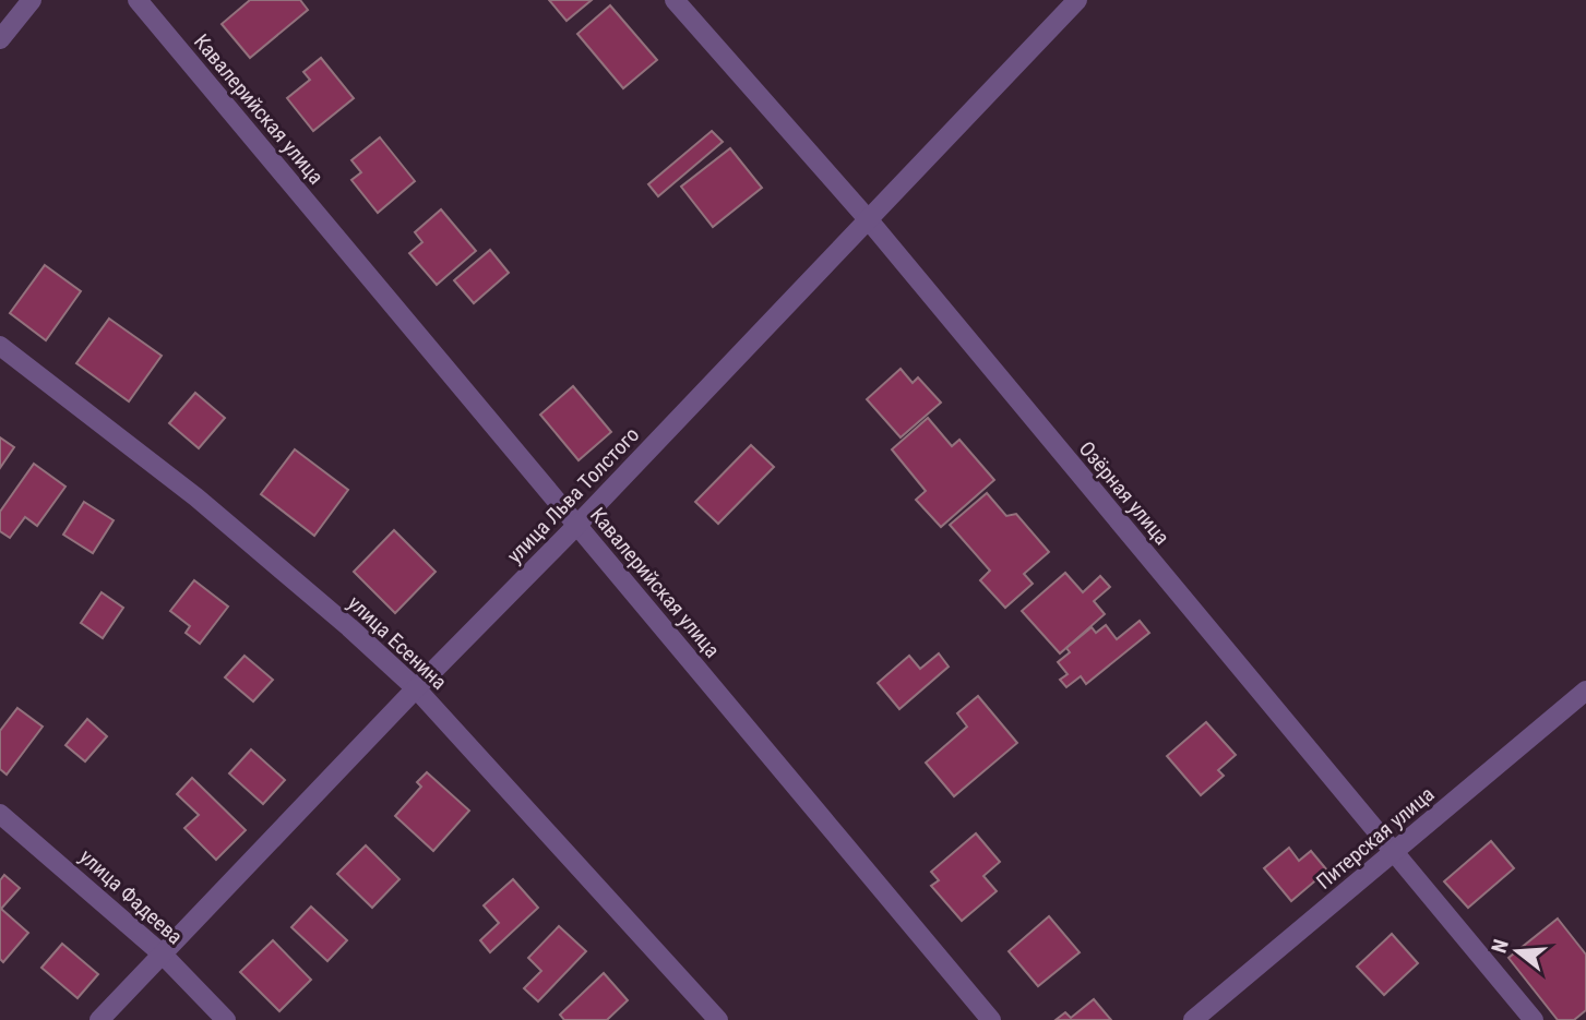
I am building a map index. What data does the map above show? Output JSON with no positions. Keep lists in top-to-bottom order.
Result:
{
  "streets": {
    "street": [
      "Кавалерийская улица",
      "Озёрная улица",
      "улица Льва Толстого",
      "улица Есенина",
      "Питерская улица",
      "улица Фадеева"
    ]
  },
  "crossings": [
    ["Кавалерийская улица", "улица Льва Толстого"],
    ["Озёрная улица", "улица Льва Толстого"],
    ["Озёрная улица", "Питерская улица"],
    ["улица Льва Толстого", "улица Есенина"],
    ["улица Льва Толстого", "улица Фадеева"]
  ],
  "north": "left"
}
